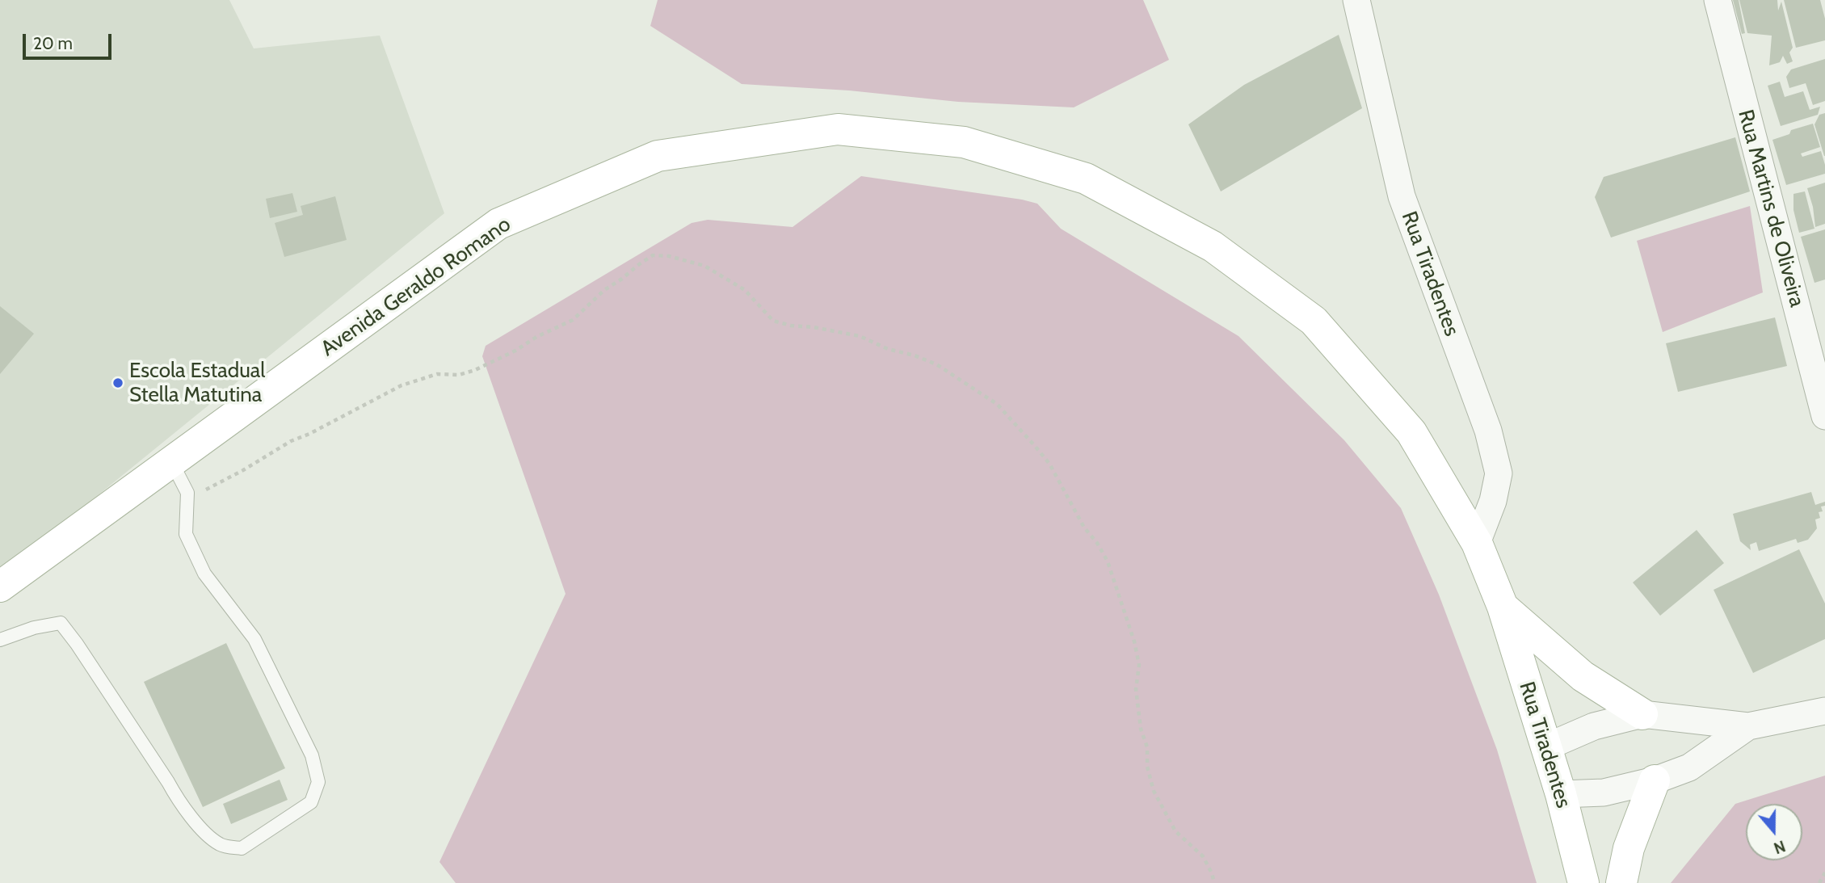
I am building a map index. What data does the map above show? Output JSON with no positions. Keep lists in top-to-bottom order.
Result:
{
  "streets": {
    "main road": ["Rua Tiradentes", "Avenida Geraldo Romano"],
    "street": ["Rua Martins de Oliveira"]
  },
  "crossings": [
    ["Rua Tiradentes", "Avenida Geraldo Romano"]
  ],
  "places": ["Escola Estadual Stella Matutina"],
  "scale_bar": "20 m",
  "north": "bottom"
}
